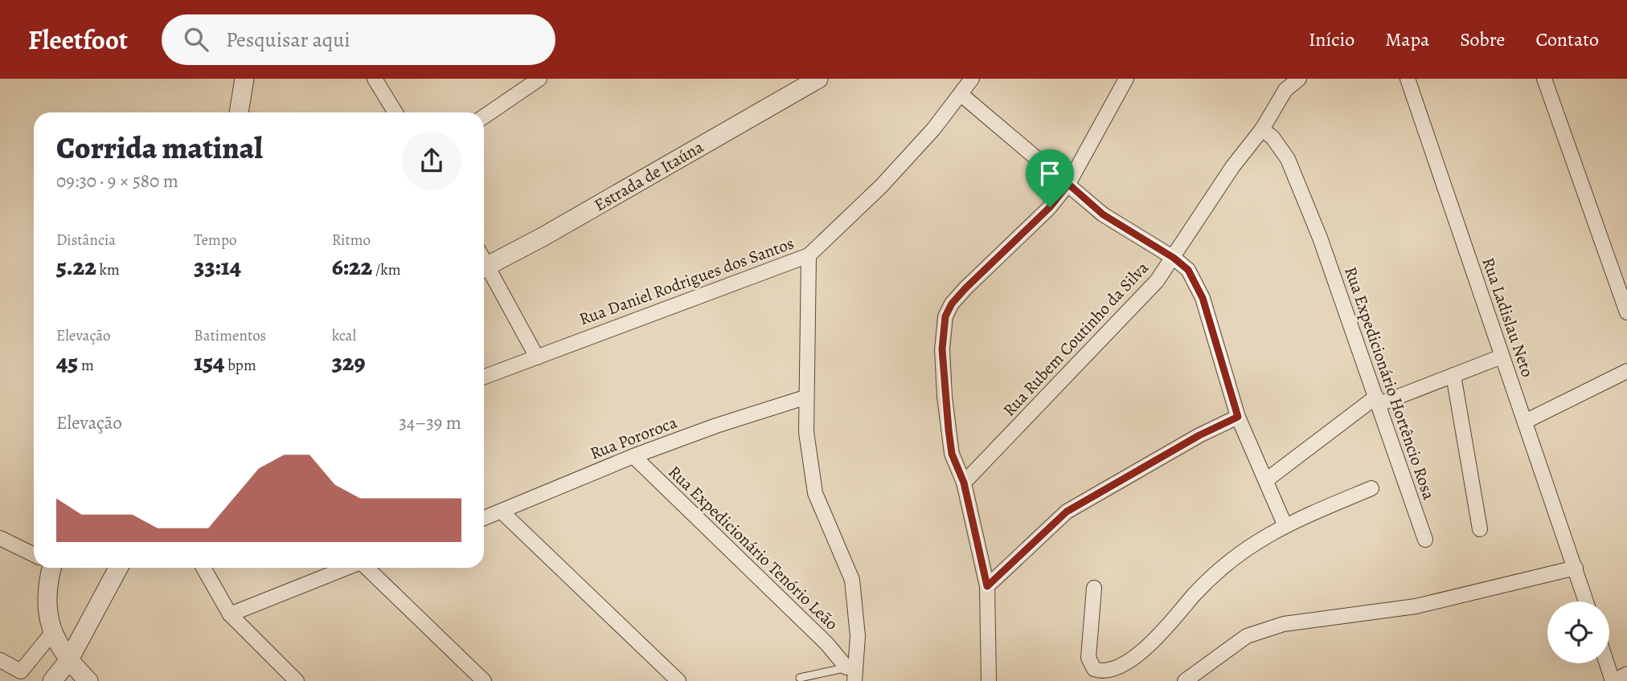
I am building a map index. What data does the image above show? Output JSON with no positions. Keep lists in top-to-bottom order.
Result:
{
  "streets": {
    "street": [
      "Estrada de Itaúna",
      "Rua Daniel Rodrigues dos Santos",
      "Rua Ladislau Neto",
      "Rua Rubem Coutinho da Silva",
      "Rua Expedicionário Hortêncio Rosa",
      "Rua Pororoca",
      "Rua Expedicionário Tenório Leão"
    ]
  },
  "crossings": [
    ["Rua Rubem Coutinho da Silva", "Rua Expedicionário Hortêncio Rosa"],
    ["Rua Pororoca", "Rua Expedicionário Tenório Leão"]
  ],
  "page": {
    "header": "Fleetfoot",
    "search": "Pesquisar aqui",
    "nav": [
      "Início",
      "Mapa",
      "Sobre",
      "Contato"
    ],
    "heading": ["Corrida matinal", "09:30 · 9 × 580 m"],
    "stats": [
      ["Distância", "5.22 km"],
      ["Tempo", "33:14"],
      ["Ritmo", "6:22 /km"],
      ["Elevação", "45 m"],
      ["Batimentos", "154 bpm"],
      ["kcal", "329"]
    ],
    "chart": ["Elevação", "34–39 m"]
  }
}
